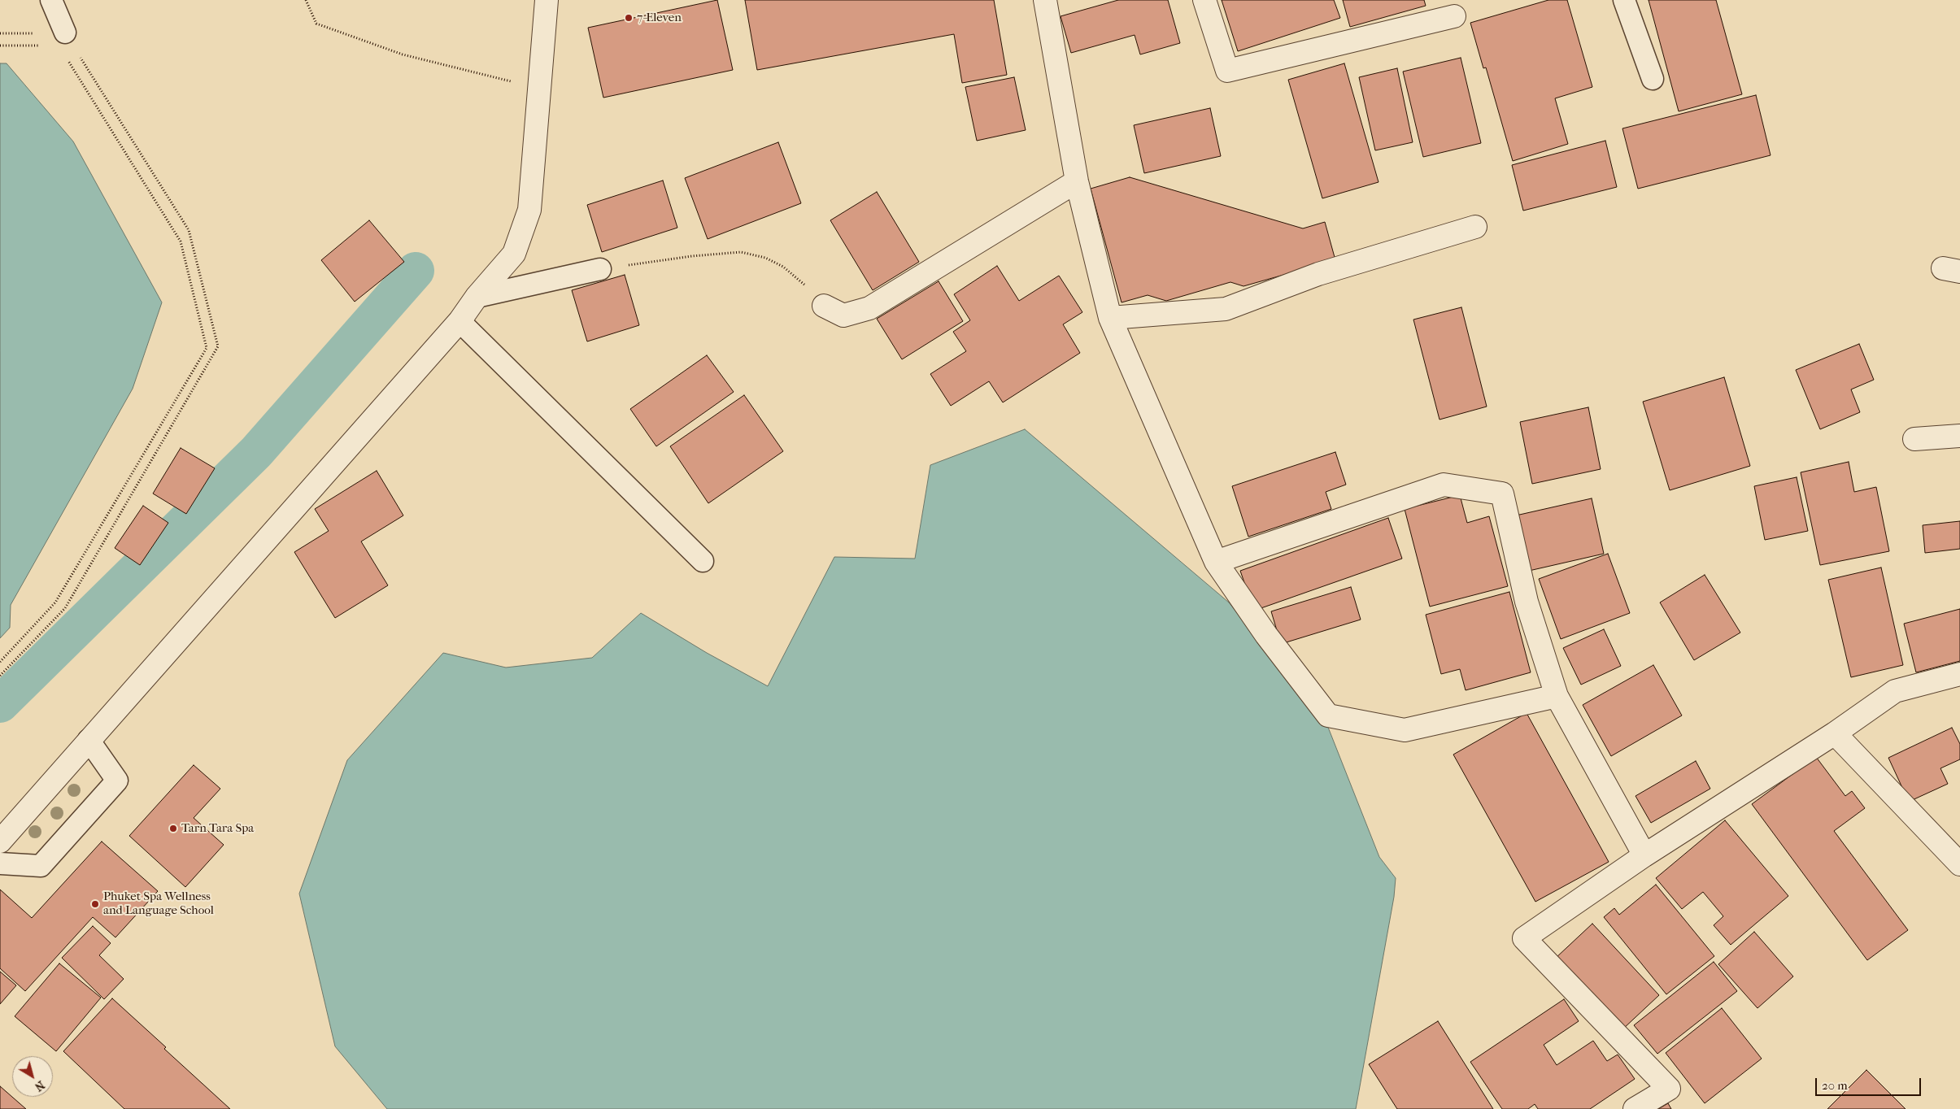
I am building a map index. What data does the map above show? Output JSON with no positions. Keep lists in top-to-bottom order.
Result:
{
  "places": ["7-Eleven", "Tarn Tara Spa", "Phuket Spa Wellness and Language School"],
  "scale_bar": "20 m",
  "north": "bottom right"
}
